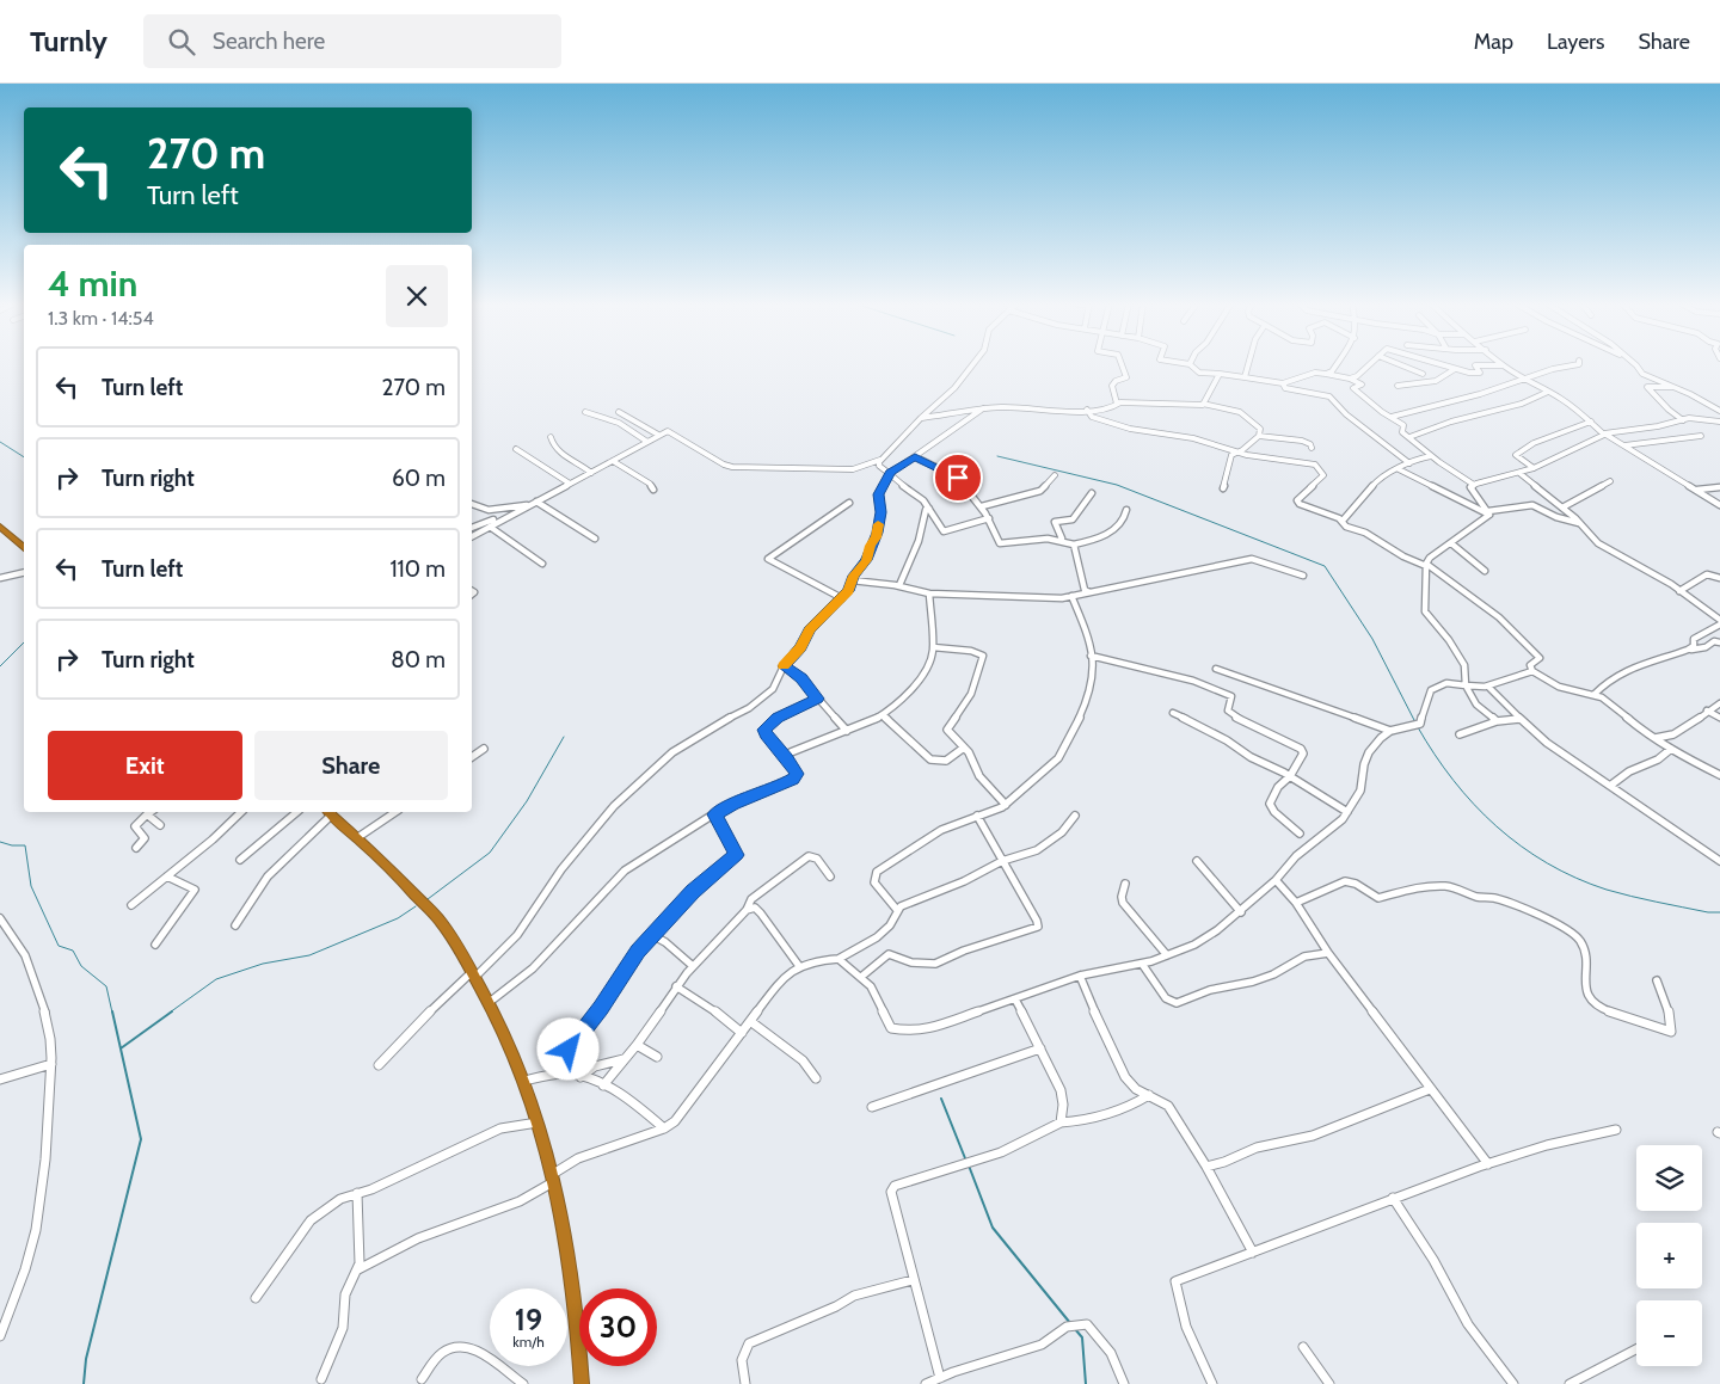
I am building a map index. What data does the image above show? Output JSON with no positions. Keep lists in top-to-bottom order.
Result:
{
  "page": {
    "header": "Turnly",
    "search": "Search here",
    "nav": ["Map", "Layers", "Share"],
    "turn": ["270 m", "Turn left"],
    "heading": ["4 min", "1.3 km · 14:54"],
    "list": [
      {
        "name": "Turn left",
        "value": "270 m"
      },
      {
        "name": "Turn right",
        "value": "60 m"
      },
      {
        "name": "Turn left",
        "value": "110 m"
      },
      {
        "name": "Turn right",
        "value": "80 m"
      }
    ],
    "buttons": ["Exit", "Share"],
    "map_buttons": ["+", "−"],
    "speed": "19 km/h",
    "limit": "30"
  }
}
